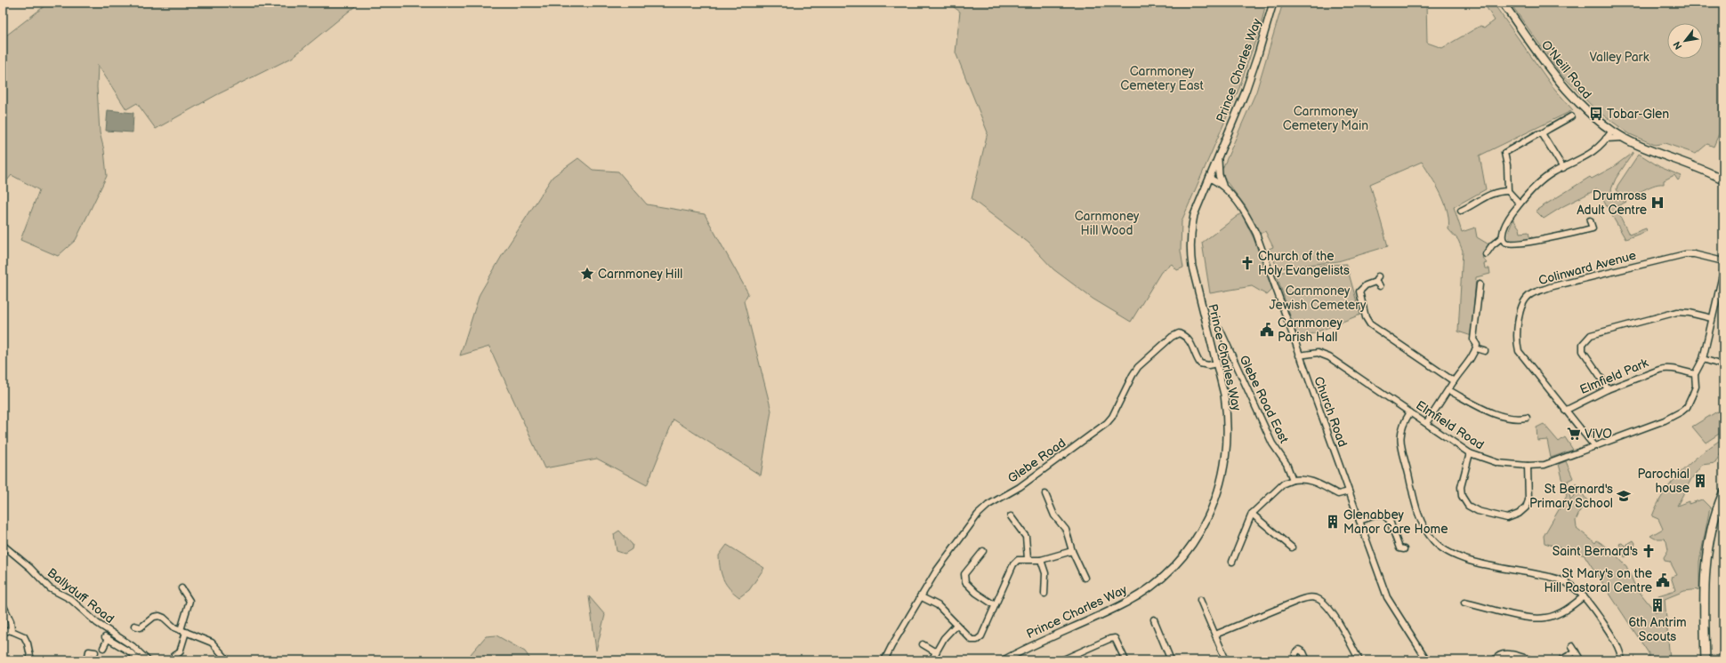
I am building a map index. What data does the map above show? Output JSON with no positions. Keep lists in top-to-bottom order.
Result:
{
  "streets": {
    "main road": ["O'Neill Road"],
    "street": [
      "Prince Charles Way",
      "Colinward Avenue",
      "Elmfield Park",
      "Glebe Road East",
      "Church Road",
      "Elmfield Road",
      "Glebe Road",
      "Ballyduff Road"
    ]
  },
  "crossings": [
    ["Prince Charles Way", "Church Road"],
    ["Prince Charles Way", "Glebe Road"],
    ["Colinward Avenue", "Elmfield Park"],
    ["Colinward Avenue", "Elmfield Road"],
    ["Elmfield Park", "Elmfield Road"],
    ["Church Road", "Elmfield Road"]
  ],
  "parks": [
    "Valley Park",
    "Carnmoney Cemetery East",
    "Carnmoney Cemetery Main",
    "Carnmoney Hill Wood",
    "Carnmoney Jewish Cemetery"
  ],
  "places": {
    "bus stop": ["Tobar-Glen"],
    "hospital": ["Drumross Adult Centre"],
    "church": ["Church of the Holy Evangelists", "Saint Bernard's"],
    "place": ["Carnmoney Hill"],
    "public building": ["Carnmoney Parish Hall", "St Mary's on the Hill Pastoral Centre"],
    "supermarket": ["ViVO"],
    "building": ["Parochial house", "Glenabbey Manor Care Home", "6th Antrim Scouts"],
    "school or university": ["St Bernard's Primary School"]
  },
  "north": "bottom left"
}
